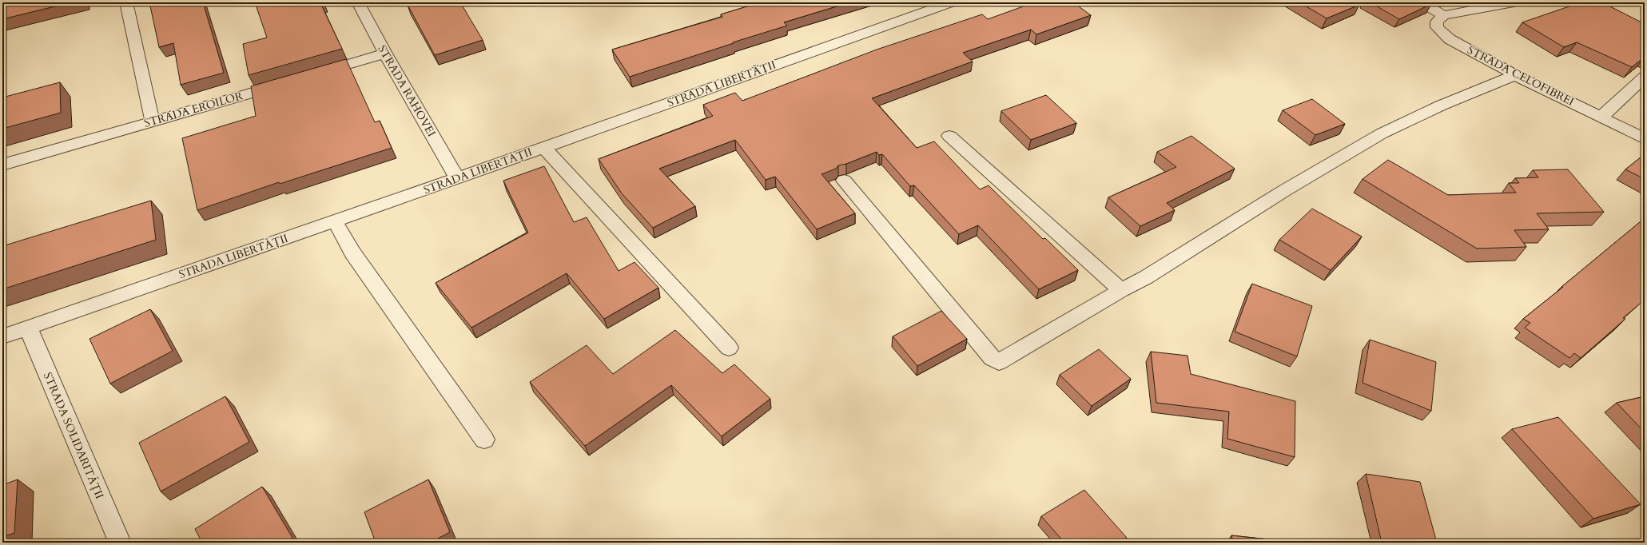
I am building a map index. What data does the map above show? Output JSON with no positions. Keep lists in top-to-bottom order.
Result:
{
  "streets": {
    "street": [
      "STRADA CELOFIBREI",
      "STRADA LIBERTĂȚII",
      "STRADA RAHOVEI",
      "STRADA EROILOR",
      "STRADA SOLIDARITĂȚII"
    ]
  },
  "crossings": [
    ["STRADA LIBERTĂȚII", "STRADA RAHOVEI"],
    ["STRADA LIBERTĂȚII", "STRADA SOLIDARITĂȚII"]
  ]
}
